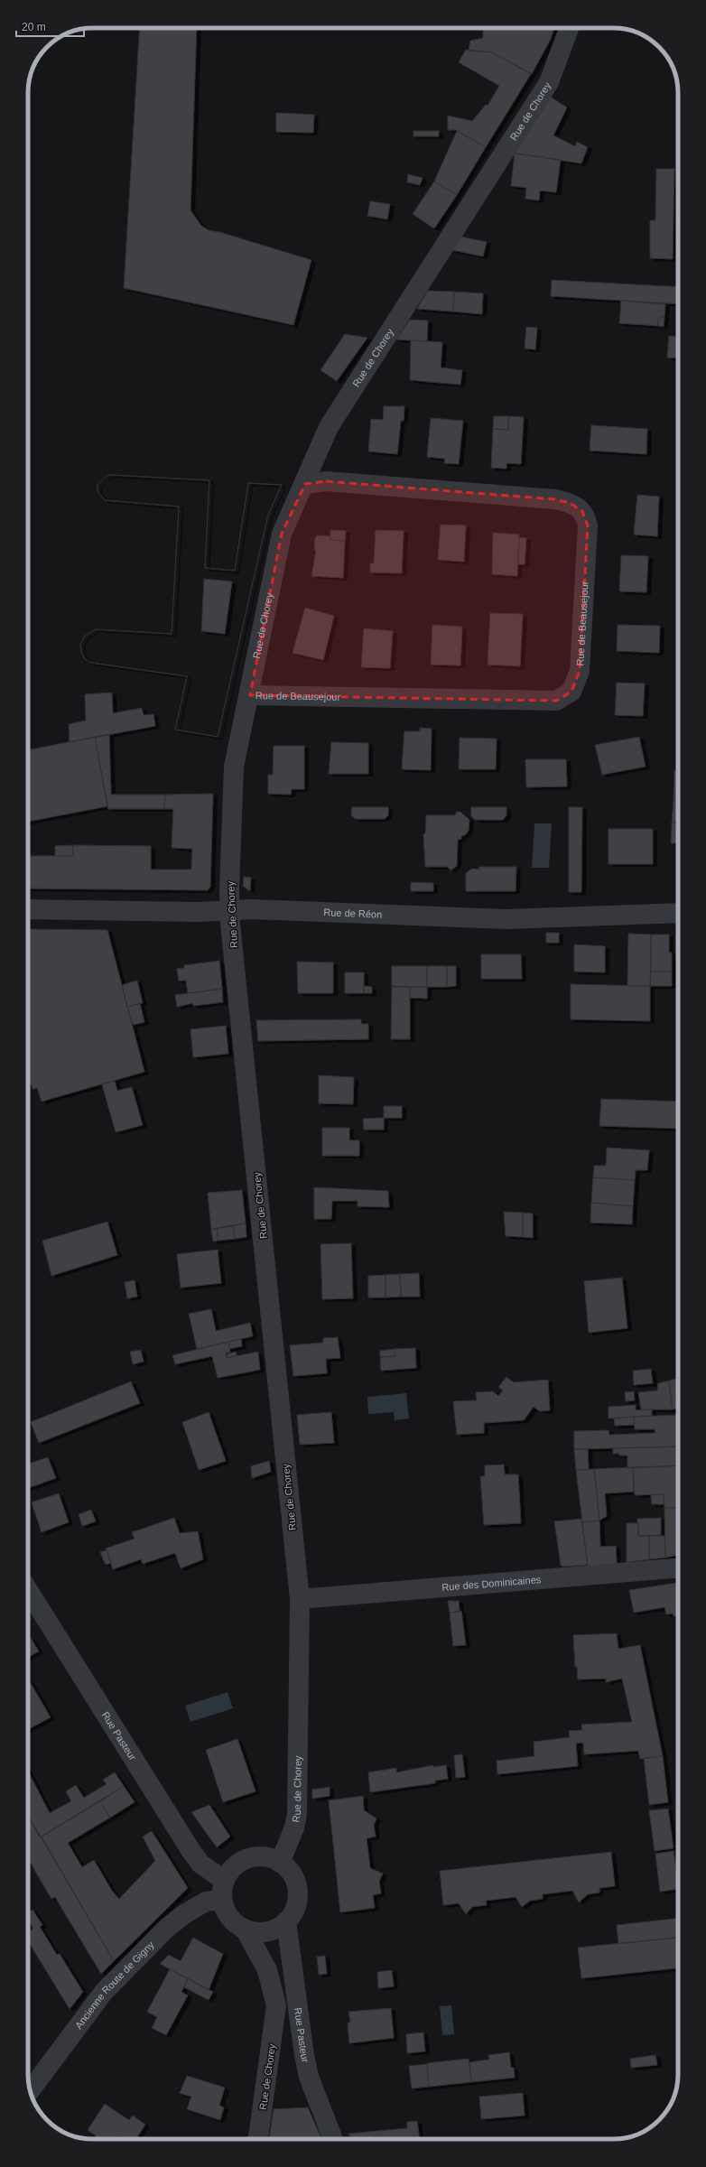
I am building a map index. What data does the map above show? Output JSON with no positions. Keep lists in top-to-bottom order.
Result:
{
  "streets": {
    "street": [
      "Rue de Chorey",
      "Rue de Beausejour",
      "Rue de Réon",
      "Rue des Dominicaines",
      "Rue Pasteur",
      "Ancienne Route de Gigny"
    ]
  },
  "crossings": [
    ["Rue de Chorey", "Rue de Beausejour"],
    ["Rue de Chorey", "Rue de Réon"],
    ["Rue de Chorey", "Rue des Dominicaines"],
    ["Rue de Chorey", "Rue Pasteur"],
    ["Rue de Chorey", "Ancienne Route de Gigny"],
    ["Rue Pasteur", "Ancienne Route de Gigny"]
  ],
  "scale_bar": "20 m"
}
